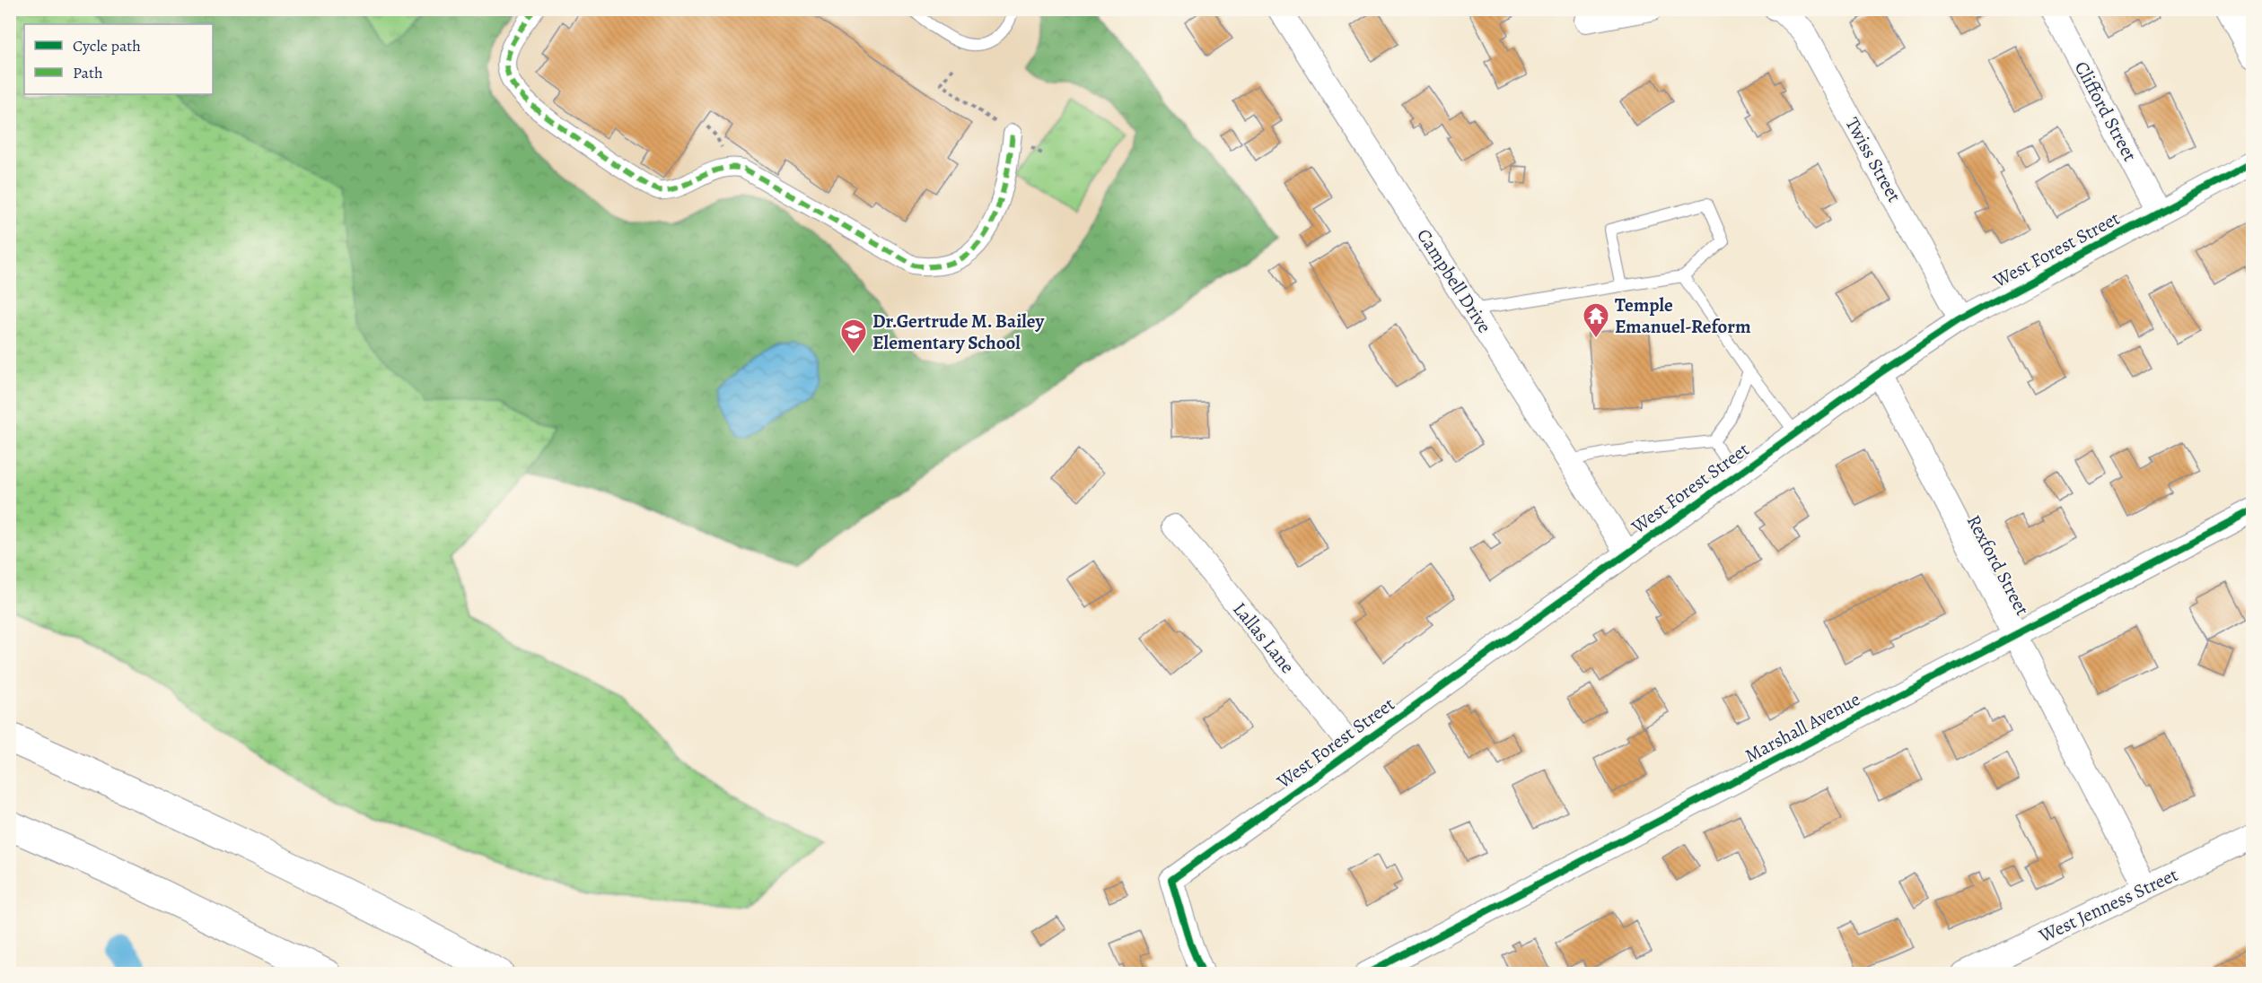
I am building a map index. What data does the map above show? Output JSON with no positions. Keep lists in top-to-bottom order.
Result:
{
  "streets": {
    "street": [
      "Clifford Street",
      "Twiss Street",
      "West Forest Street",
      "Campbell Drive",
      "Rexford Street",
      "Lallas Lane",
      "Marshall Avenue",
      "West Jenness Street"
    ]
  },
  "crossings": [
    ["Clifford Street", "West Forest Street"],
    ["Twiss Street", "West Forest Street"],
    ["West Forest Street", "Campbell Drive"],
    ["West Forest Street", "Rexford Street"],
    ["West Forest Street", "Lallas Lane"],
    ["Rexford Street", "Marshall Avenue"],
    ["Rexford Street", "West Jenness Street"]
  ],
  "places": {
    "temple": ["Temple Emanuel-Reform"],
    "school or university": ["Dr.Gertrude M. Bailey Elementary School"]
  },
  "legend": ["Cycle path", "Path"]
}
